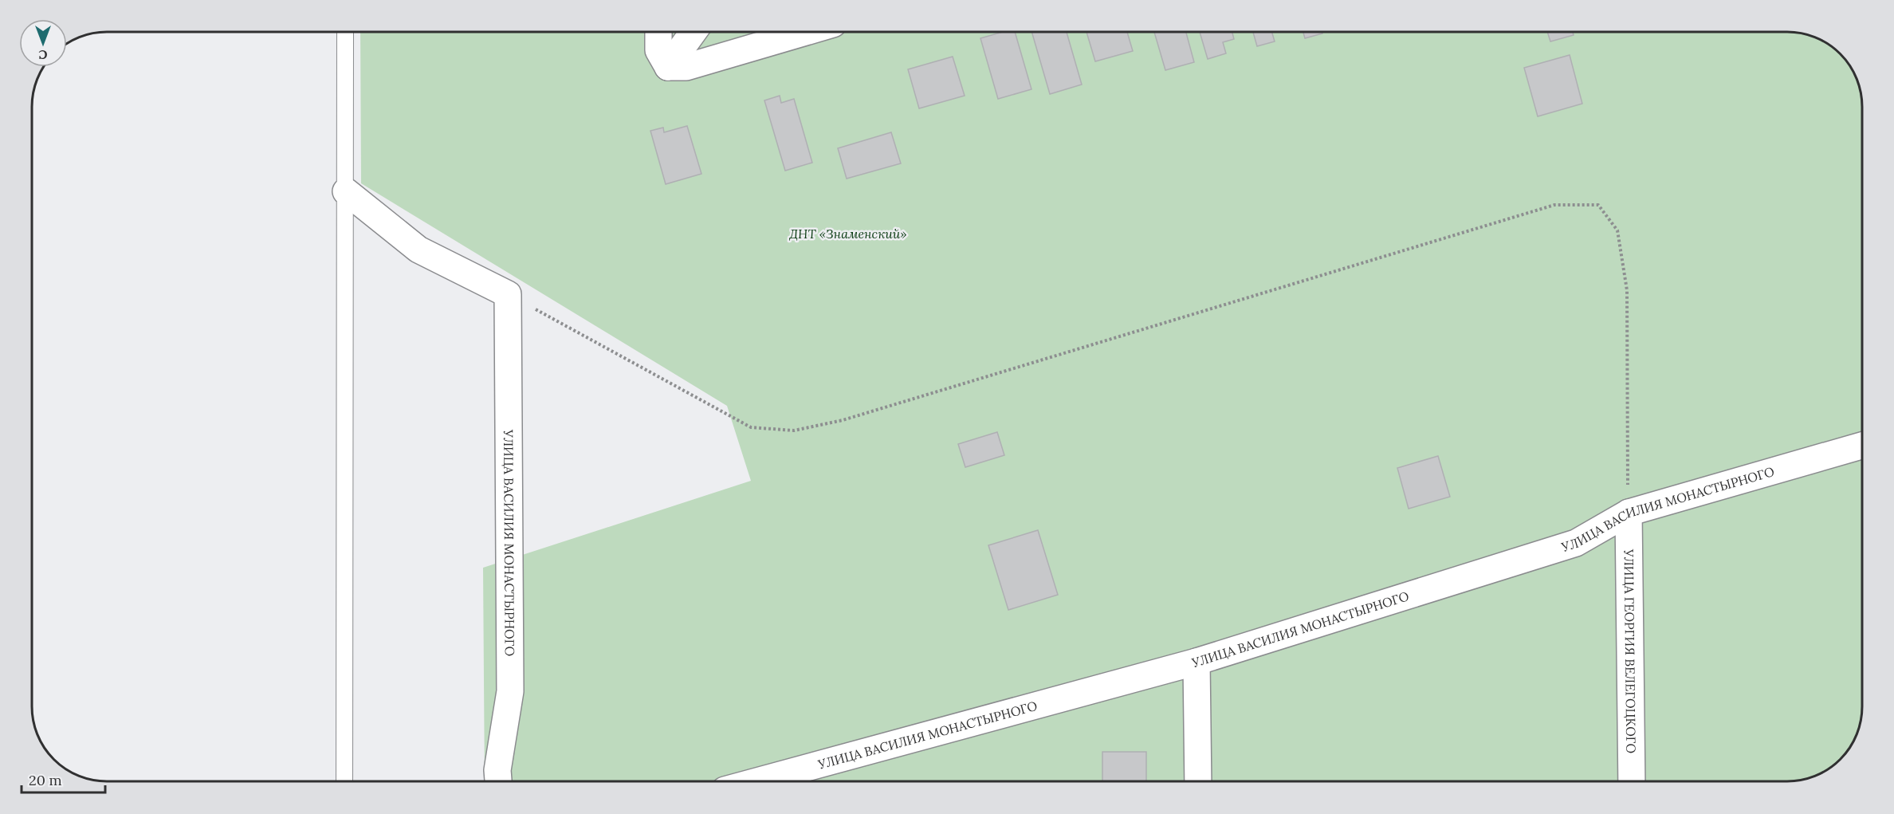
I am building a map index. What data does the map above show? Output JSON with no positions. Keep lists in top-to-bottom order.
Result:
{
  "streets": {
    "street": ["УЛИЦА ВАСИЛИЯ МОНАСТЫРНОГО", "УЛИЦА ГЕОРГИЯ ВЕЛЕГОЦКОГО"]
  },
  "crossings": [
    ["УЛИЦА ВАСИЛИЯ МОНАСТЫРНОГО", "УЛИЦА ГЕОРГИЯ ВЕЛЕГОЦКОГО"]
  ],
  "parks": ["ДНТ «Знаменский»"],
  "scale_bar": "20 m",
  "north": "bottom"
}
